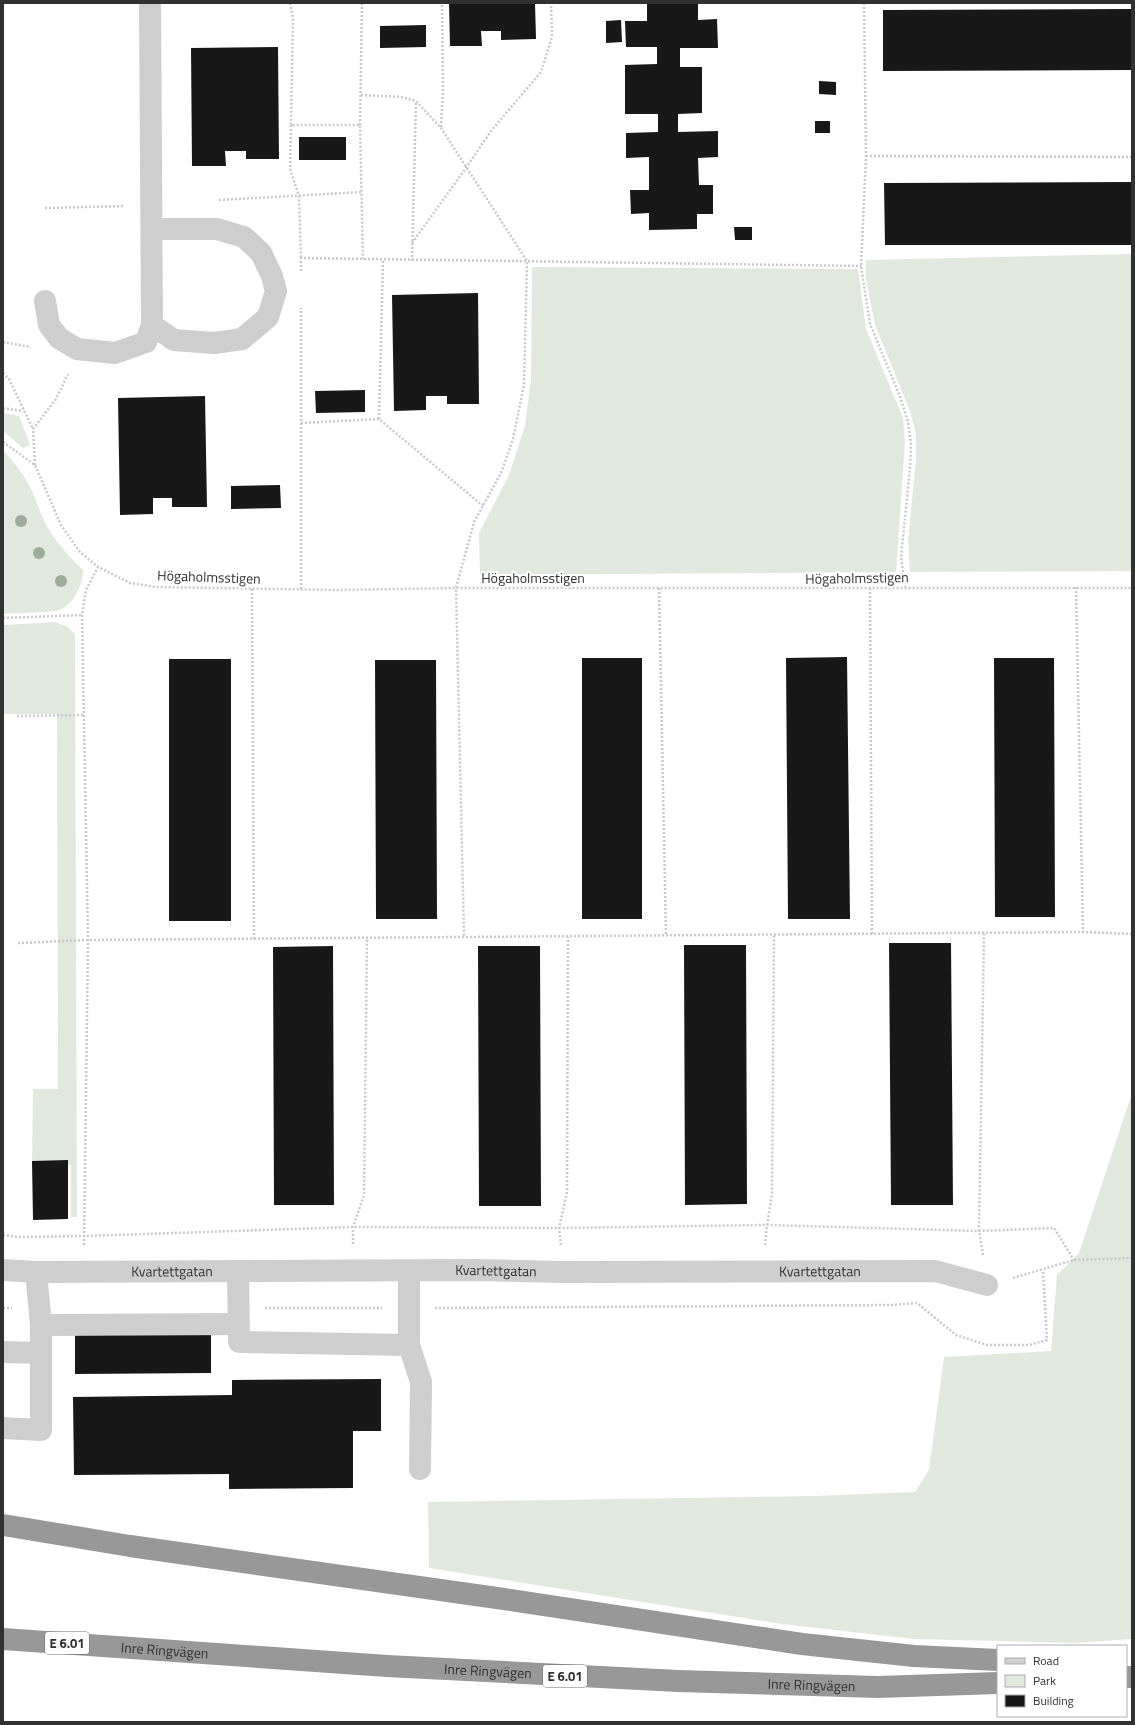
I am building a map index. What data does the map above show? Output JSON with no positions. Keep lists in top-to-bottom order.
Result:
{
  "streets": {
    "highway": ["E 6.01", "Inre Ringvägen"],
    "street": ["Kvartettgatan"],
    "path": ["Högaholmsstigen"]
  },
  "legend": ["Road", "Park", "Building"]
}
